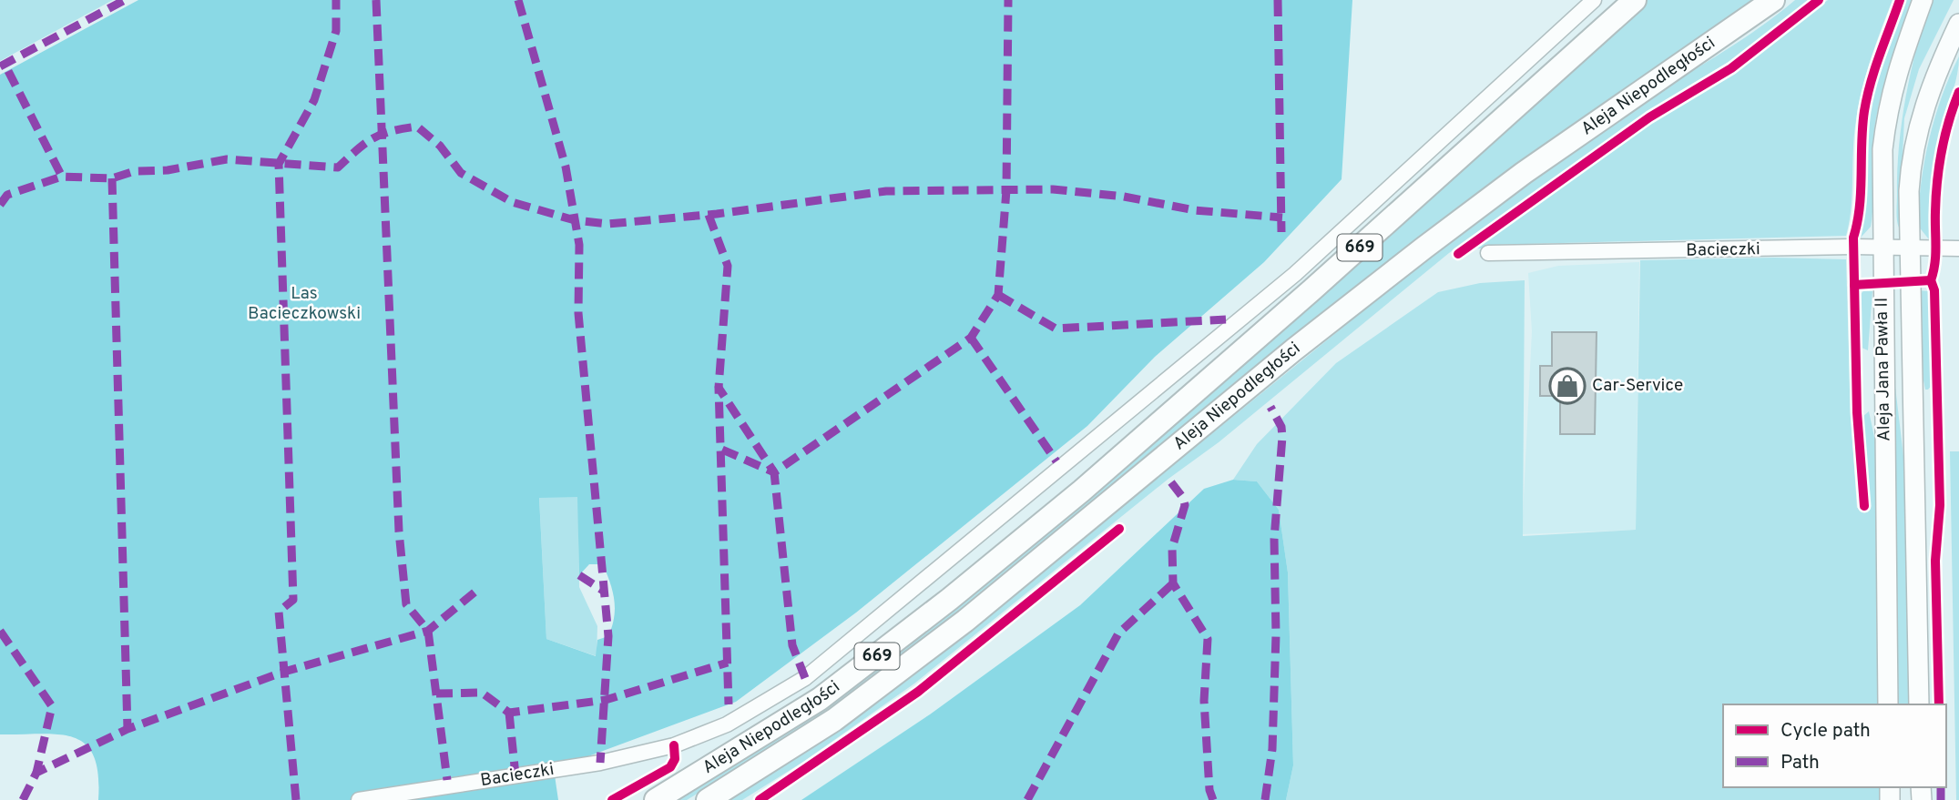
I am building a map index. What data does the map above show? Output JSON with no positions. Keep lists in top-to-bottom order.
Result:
{
  "streets": {
    "main road": ["Aleja Niepodległości", "669", "Aleja Jana Pawła II"],
    "street": ["Bacieczki"]
  },
  "crossings": [
    ["Bacieczki", "Aleja Jana Pawła II"]
  ],
  "parks": ["Las Bacieczkowski"],
  "places": {
    "shop": ["Car-Service"]
  },
  "legend": ["Cycle path", "Path"]
}
